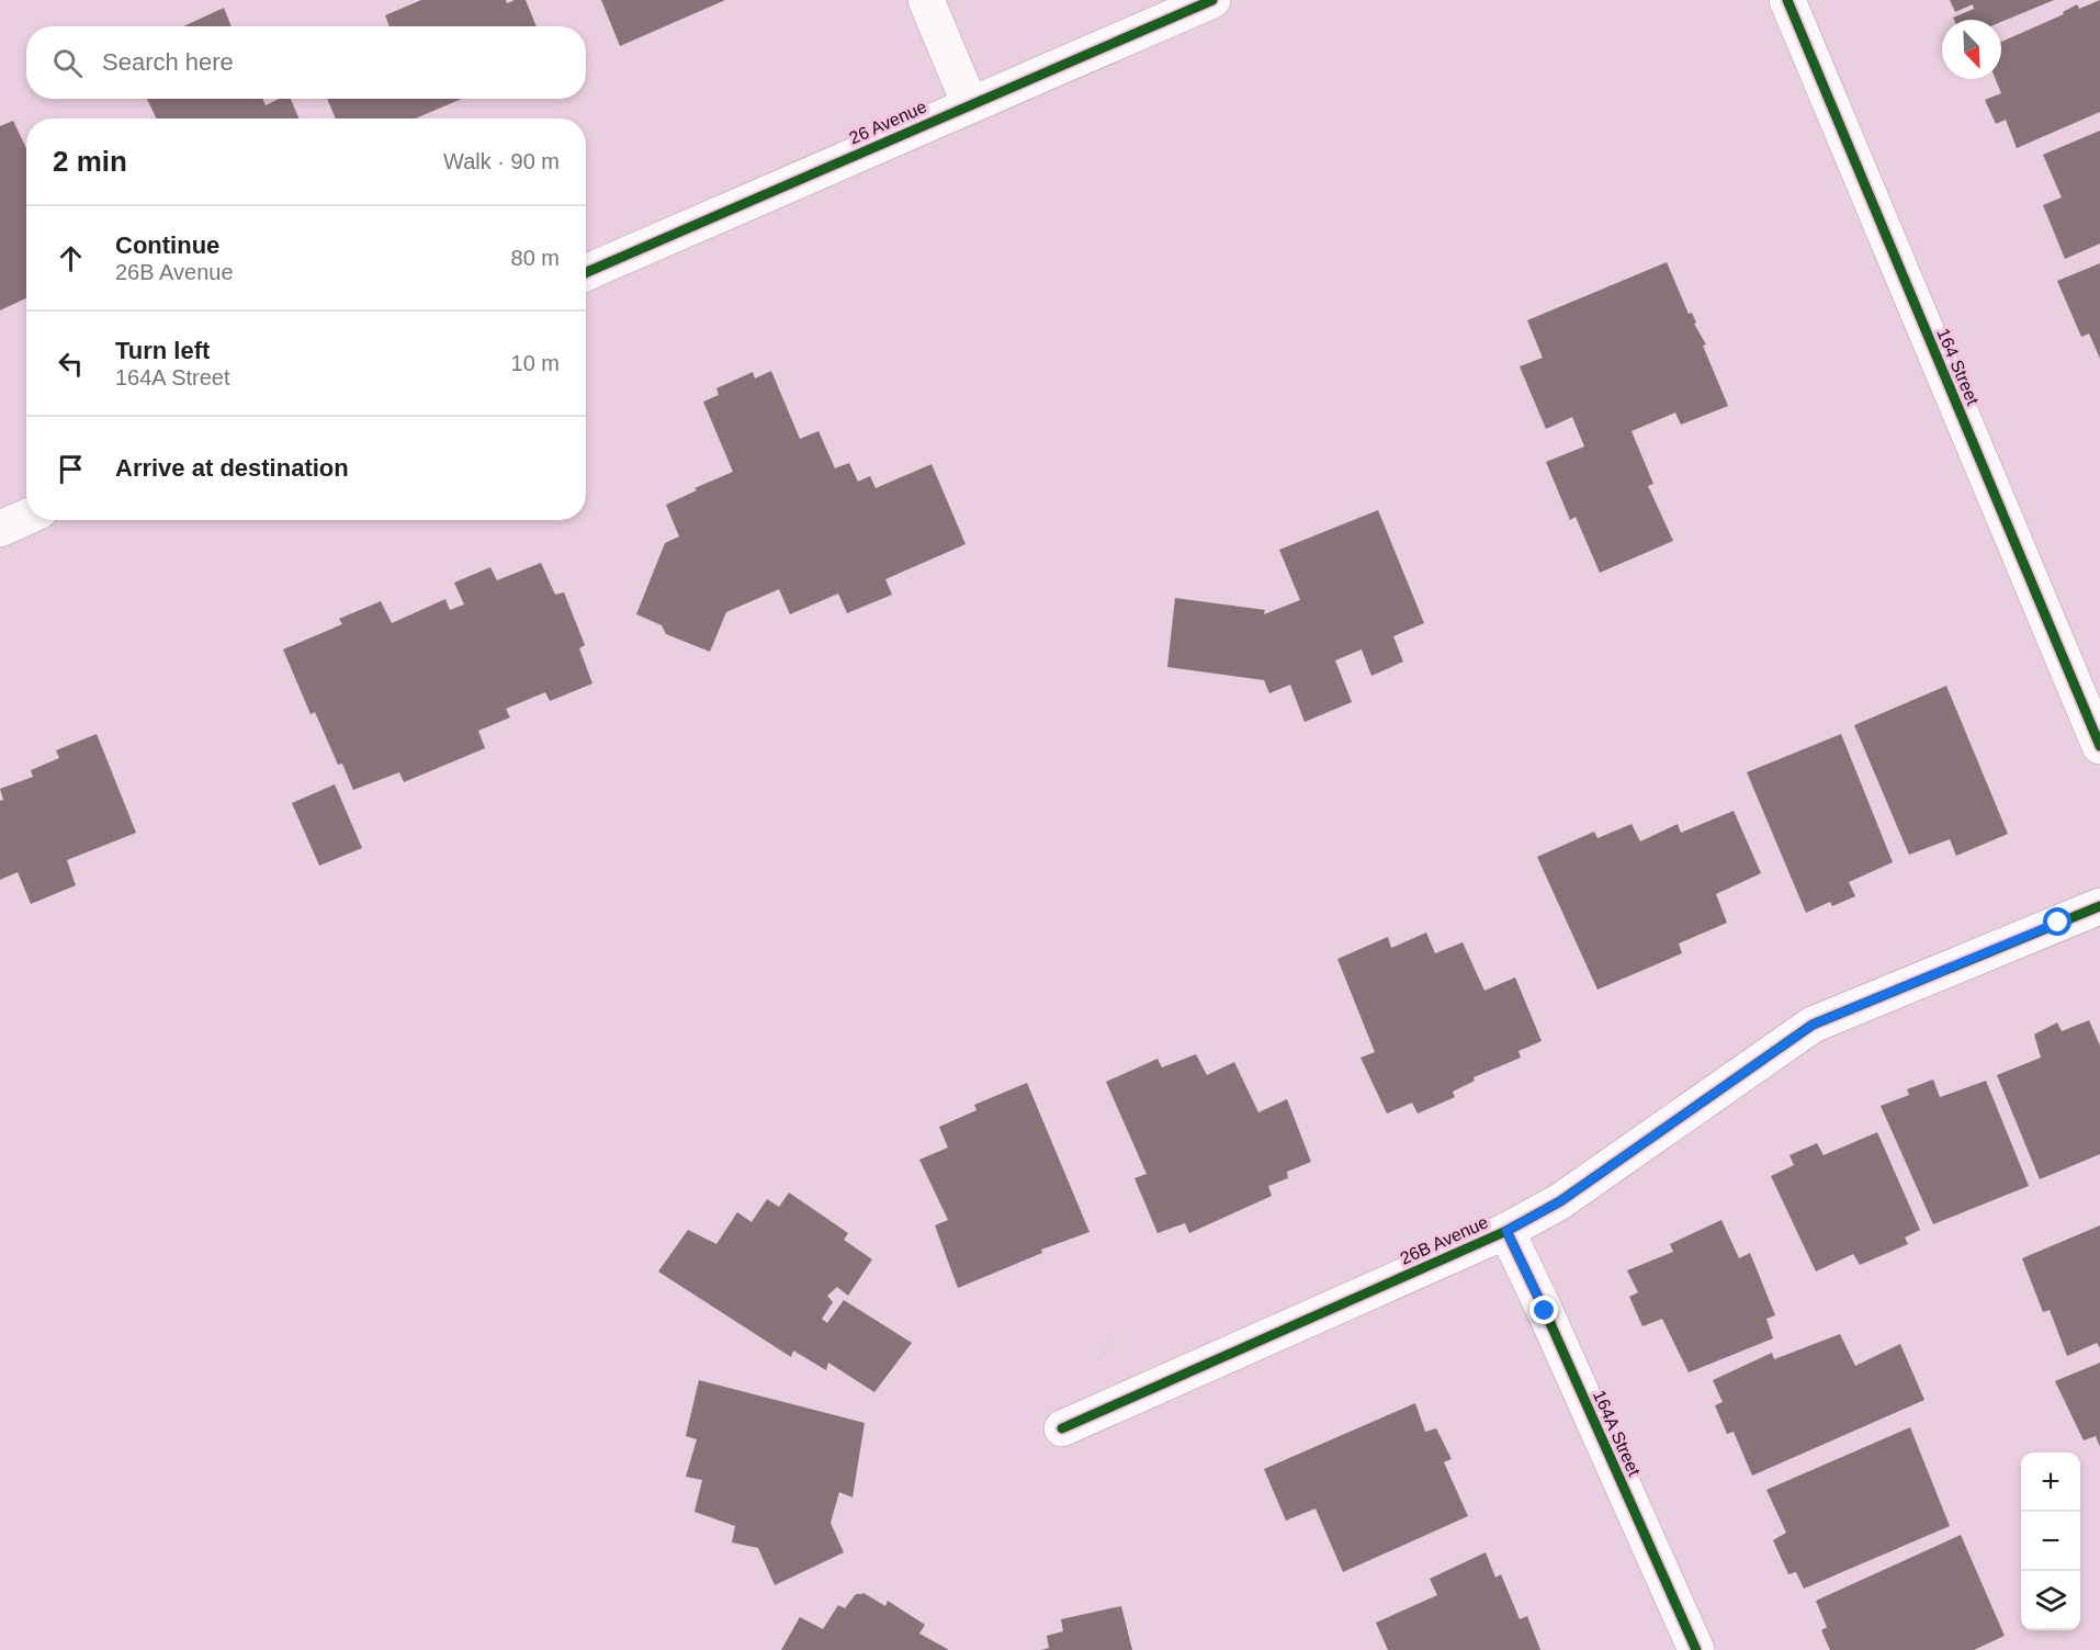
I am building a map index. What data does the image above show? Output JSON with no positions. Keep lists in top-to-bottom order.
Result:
{
  "streets": {
    "street": [
      "26 Avenue",
      "164 Street",
      "26B Avenue",
      "164A Street"
    ]
  },
  "crossings": [
    ["26B Avenue", "164A Street"]
  ],
  "north": "bottom right",
  "page": {
    "search": "Search here",
    "heading": ["2 min", "Walk · 90 m"],
    "list": [
      ["Continue", "26B Avenue", "80 m"],
      ["Turn left", "164A Street", "10 m"],
      "Arrive at destination"
    ],
    "map_buttons": ["+", "−"]
  }
}
